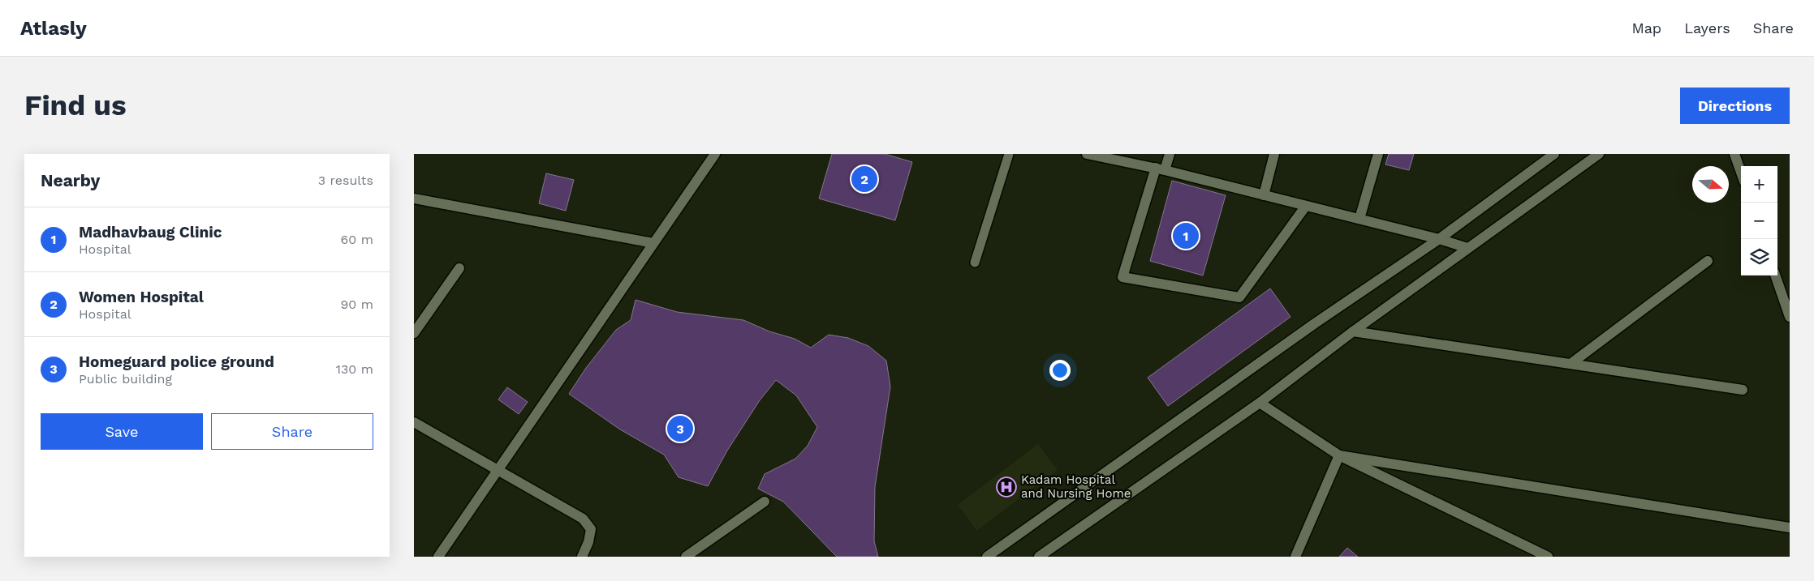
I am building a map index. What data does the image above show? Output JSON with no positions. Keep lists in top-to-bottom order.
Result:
{
  "places": {
    "hospital": ["Kadam Hospital and Nursing Home"]
  },
  "north": "right",
  "page": {
    "header": "Atlasly",
    "nav": ["Map", "Layers", "Share"],
    "buttons": [
      "Directions",
      ["Save", "Share"]
    ],
    "title": "Find us",
    "heading": ["Nearby", "3 results"],
    "pins": ["2", "1", "3"],
    "map_buttons": ["+", "−"],
    "list": [
      {
        "mark": "1",
        "name": "Madhavbaug Clinic",
        "note": "Hospital",
        "value": "60 m"
      },
      {
        "mark": "2",
        "name": "Women Hospital",
        "note": "Hospital",
        "value": "90 m"
      },
      {
        "mark": "3",
        "name": "Homeguard police ground",
        "note": "Public building",
        "value": "130 m"
      }
    ]
  }
}
